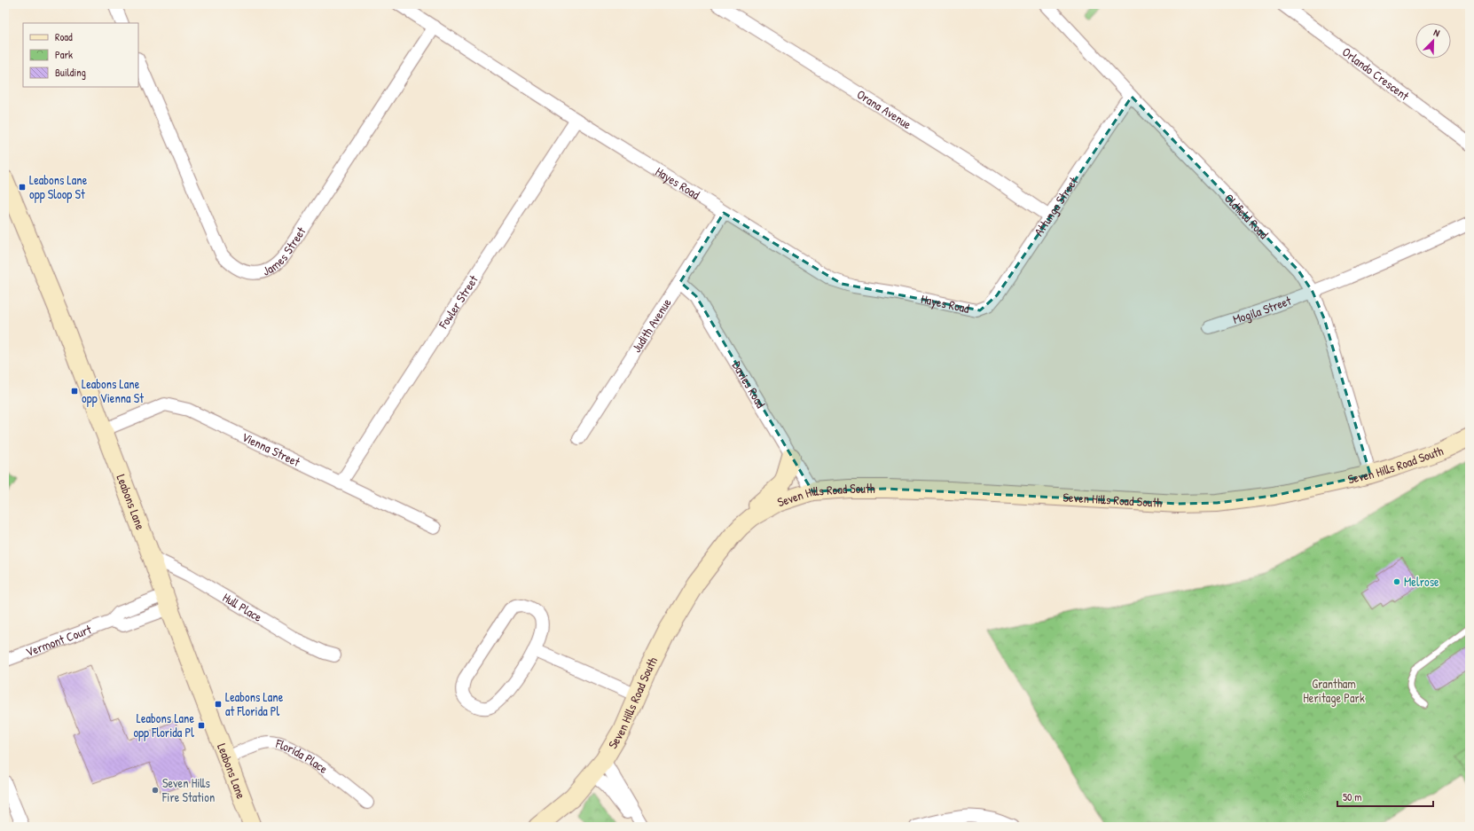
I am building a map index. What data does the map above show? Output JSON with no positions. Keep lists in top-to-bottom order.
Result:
{
  "streets": {
    "street": [
      "Orlando Crescent",
      "Orana Avenue",
      "Hayes Road",
      "Attunga Street",
      "Oldfield Road",
      "James Street",
      "Fowler Street",
      "Mogila Street",
      "Judith Avenue",
      "Davies Road",
      "Vienna Street",
      "Seven Hills Road South",
      "Leabons Lane",
      "Hull Place",
      "Vermont Court",
      "Florida Place"
    ]
  },
  "crossings": [
    ["Orana Avenue", "Attunga Street"],
    ["Hayes Road", "Attunga Street"],
    ["Hayes Road", "James Street"],
    ["Hayes Road", "Fowler Street"],
    ["Hayes Road", "Judith Avenue"],
    ["Attunga Street", "Oldfield Road"],
    ["Oldfield Road", "Mogila Street"],
    ["Oldfield Road", "Seven Hills Road South"],
    ["Fowler Street", "Vienna Street"],
    ["Judith Avenue", "Davies Road"],
    ["Davies Road", "Seven Hills Road South"],
    ["Vienna Street", "Leabons Lane"],
    ["Leabons Lane", "Hull Place"],
    ["Leabons Lane", "Vermont Court"],
    ["Leabons Lane", "Florida Place"]
  ],
  "parks": ["Grantham Heritage Park"],
  "places": {
    "transit": [
      "Leabons Lane opp Sloop St",
      "Leabons Lane opp Vienna St",
      "Leabons Lane at Florida Pl",
      "Leabons Lane opp Florida Pl"
    ],
    "other": ["Melrose", "Seven Hills Fire Station"]
  },
  "legend": ["Road", "Park", "Building"],
  "scale_bar": "50 m",
  "north": "top right"
}
